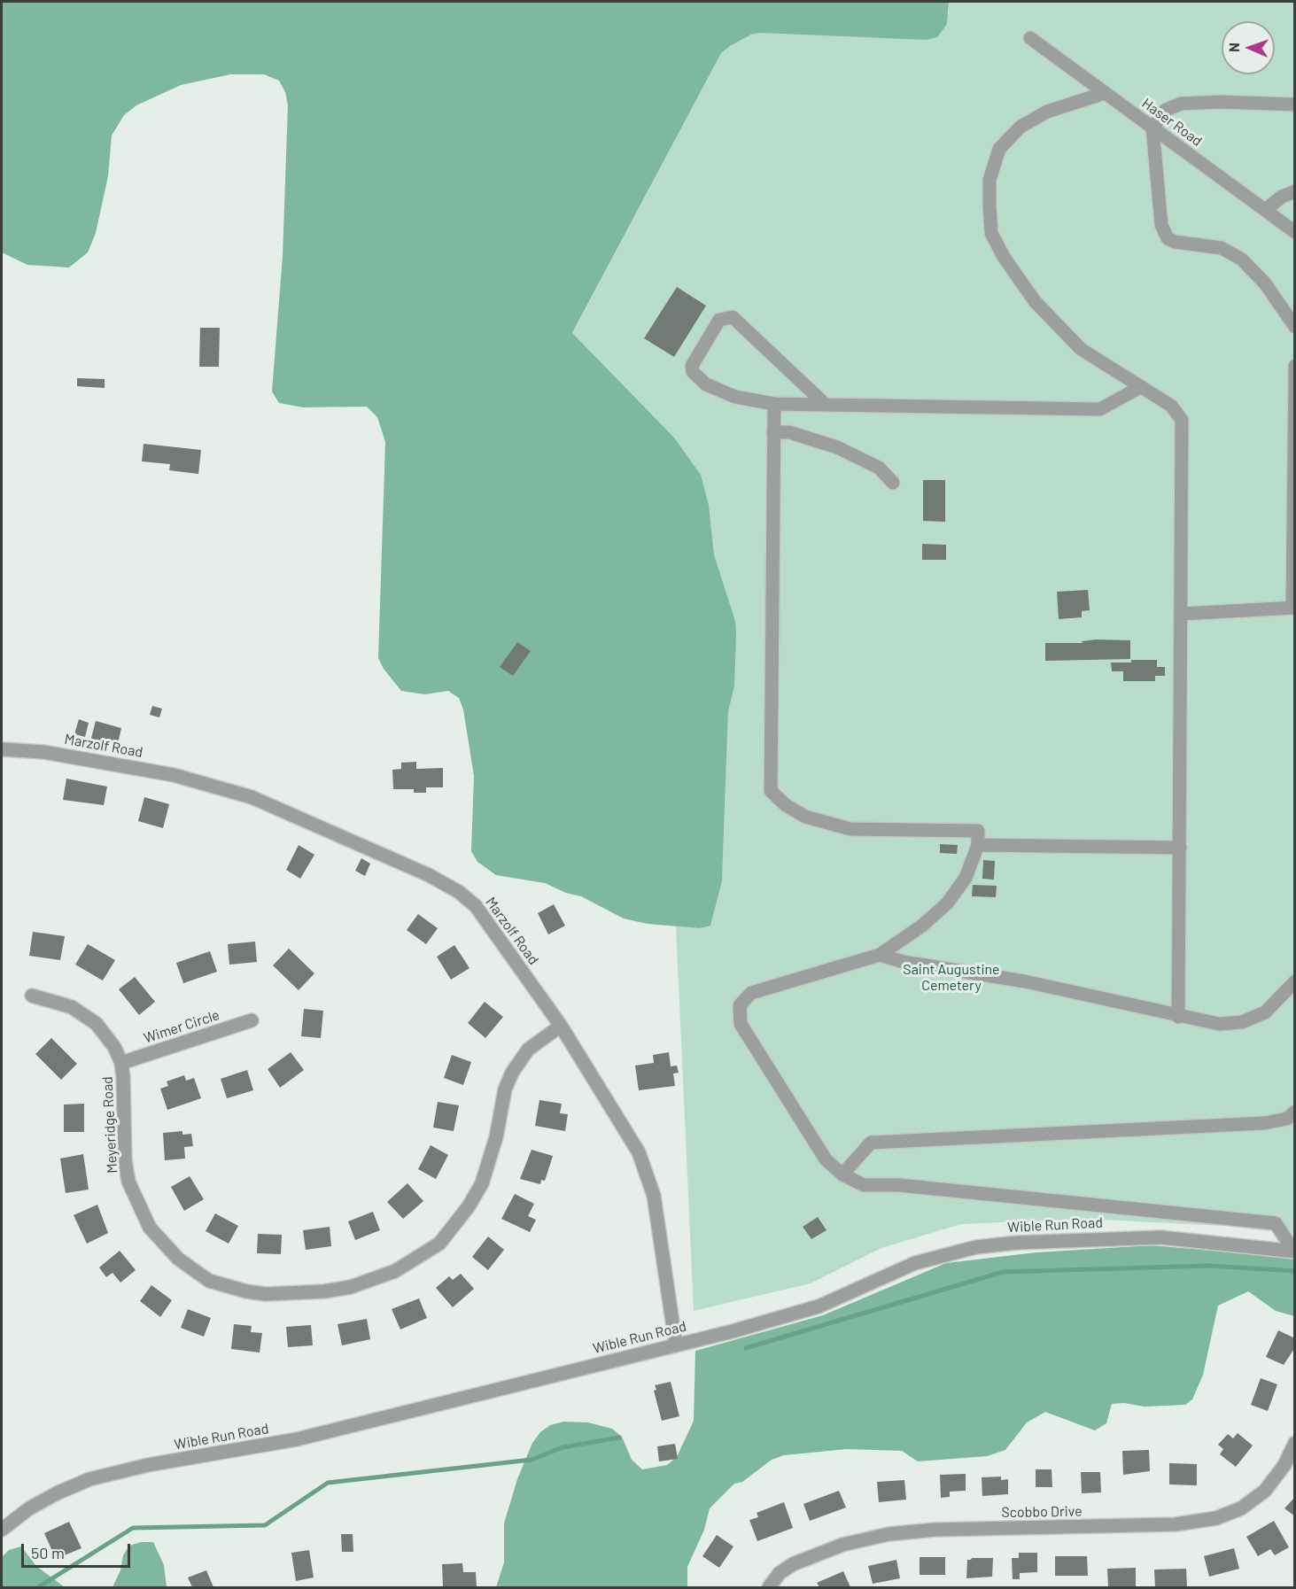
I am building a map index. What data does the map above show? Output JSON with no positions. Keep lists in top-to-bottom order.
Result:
{
  "streets": {
    "street": [
      "Haser Road",
      "Marzolf Road",
      "Wimer Circle",
      "Meyeridge Road",
      "Wible Run Road",
      "Scobbo Drive"
    ]
  },
  "crossings": [
    ["Marzolf Road", "Meyeridge Road"],
    ["Marzolf Road", "Wible Run Road"],
    ["Wimer Circle", "Meyeridge Road"]
  ],
  "parks": ["Saint Augustine Cemetery"],
  "scale_bar": "50 m",
  "north": "left"
}
